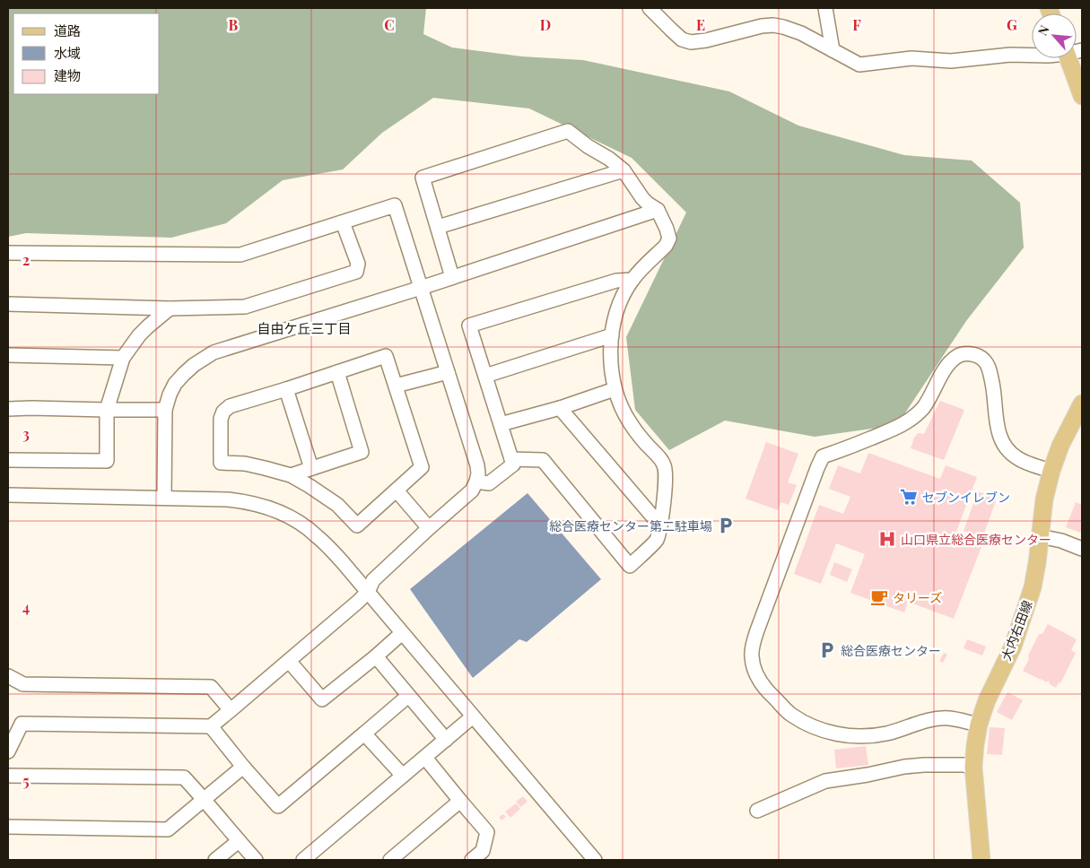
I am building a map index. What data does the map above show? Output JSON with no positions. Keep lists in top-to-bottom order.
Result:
{
  "streets": {
    "main road": ["大内右田線"]
  },
  "districts": ["自由ケ丘三丁目"],
  "places": {
    "supermarket": ["セブンイレブン"],
    "parking": ["総合医療センター第二駐車場", "総合医療センター"],
    "hospital": ["山口県立総合医療センター"],
    "cafe": ["タリーズ"]
  },
  "legend": ["道路", "水域", "建物"],
  "north": "top left",
  "grid": {
    "columns": [
      "B",
      "C",
      "D",
      "E",
      "F",
      "G"
    ],
    "rows": [
      "2",
      "3",
      "4",
      "5"
    ]
  }
}
